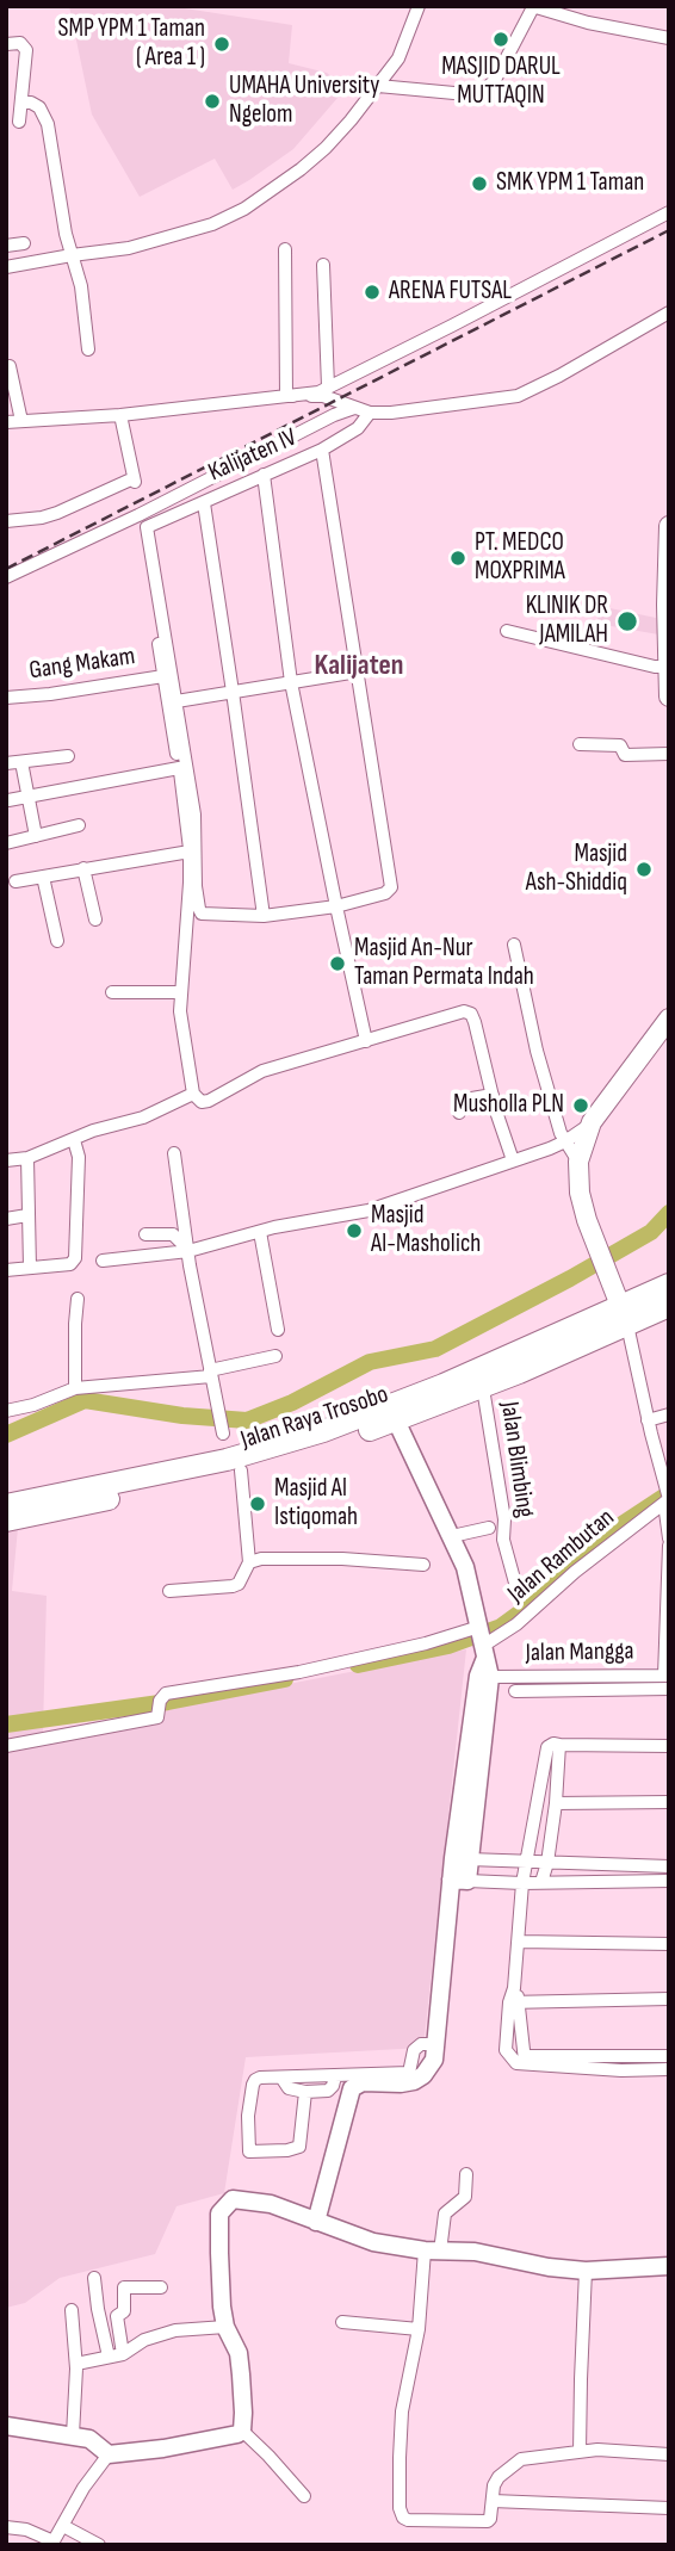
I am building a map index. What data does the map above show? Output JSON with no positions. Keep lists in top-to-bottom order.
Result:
{
  "streets": {
    "highway": ["Jalan Raya Trosobo"],
    "street": [
      "Kalijaten IV",
      "Gang Makam",
      "Jalan Blimbing",
      "Jalan Rambutan",
      "Jalan Mangga"
    ]
  },
  "crossings": [
    ["Jalan Raya Trosobo", "Jalan Blimbing"]
  ],
  "districts": ["Kalijaten"],
  "places": [
    "MASJID DARUL MUTTAQIN",
    "SMP YPM 1 Taman ( Area 1 )",
    "UMAHA University Ngelom",
    "SMK YPM 1 Taman",
    "ARENA FUTSAL",
    "PT. MEDCO MOXPRIMA",
    "KLINIK DR JAMILAH",
    "Masjid Ash-Shiddiq",
    "Masjid An-Nur Taman Permata Indah",
    "Musholla PLN",
    "Masjid Al-Masholich",
    "Masjid Al Istiqomah"
  ]
}
